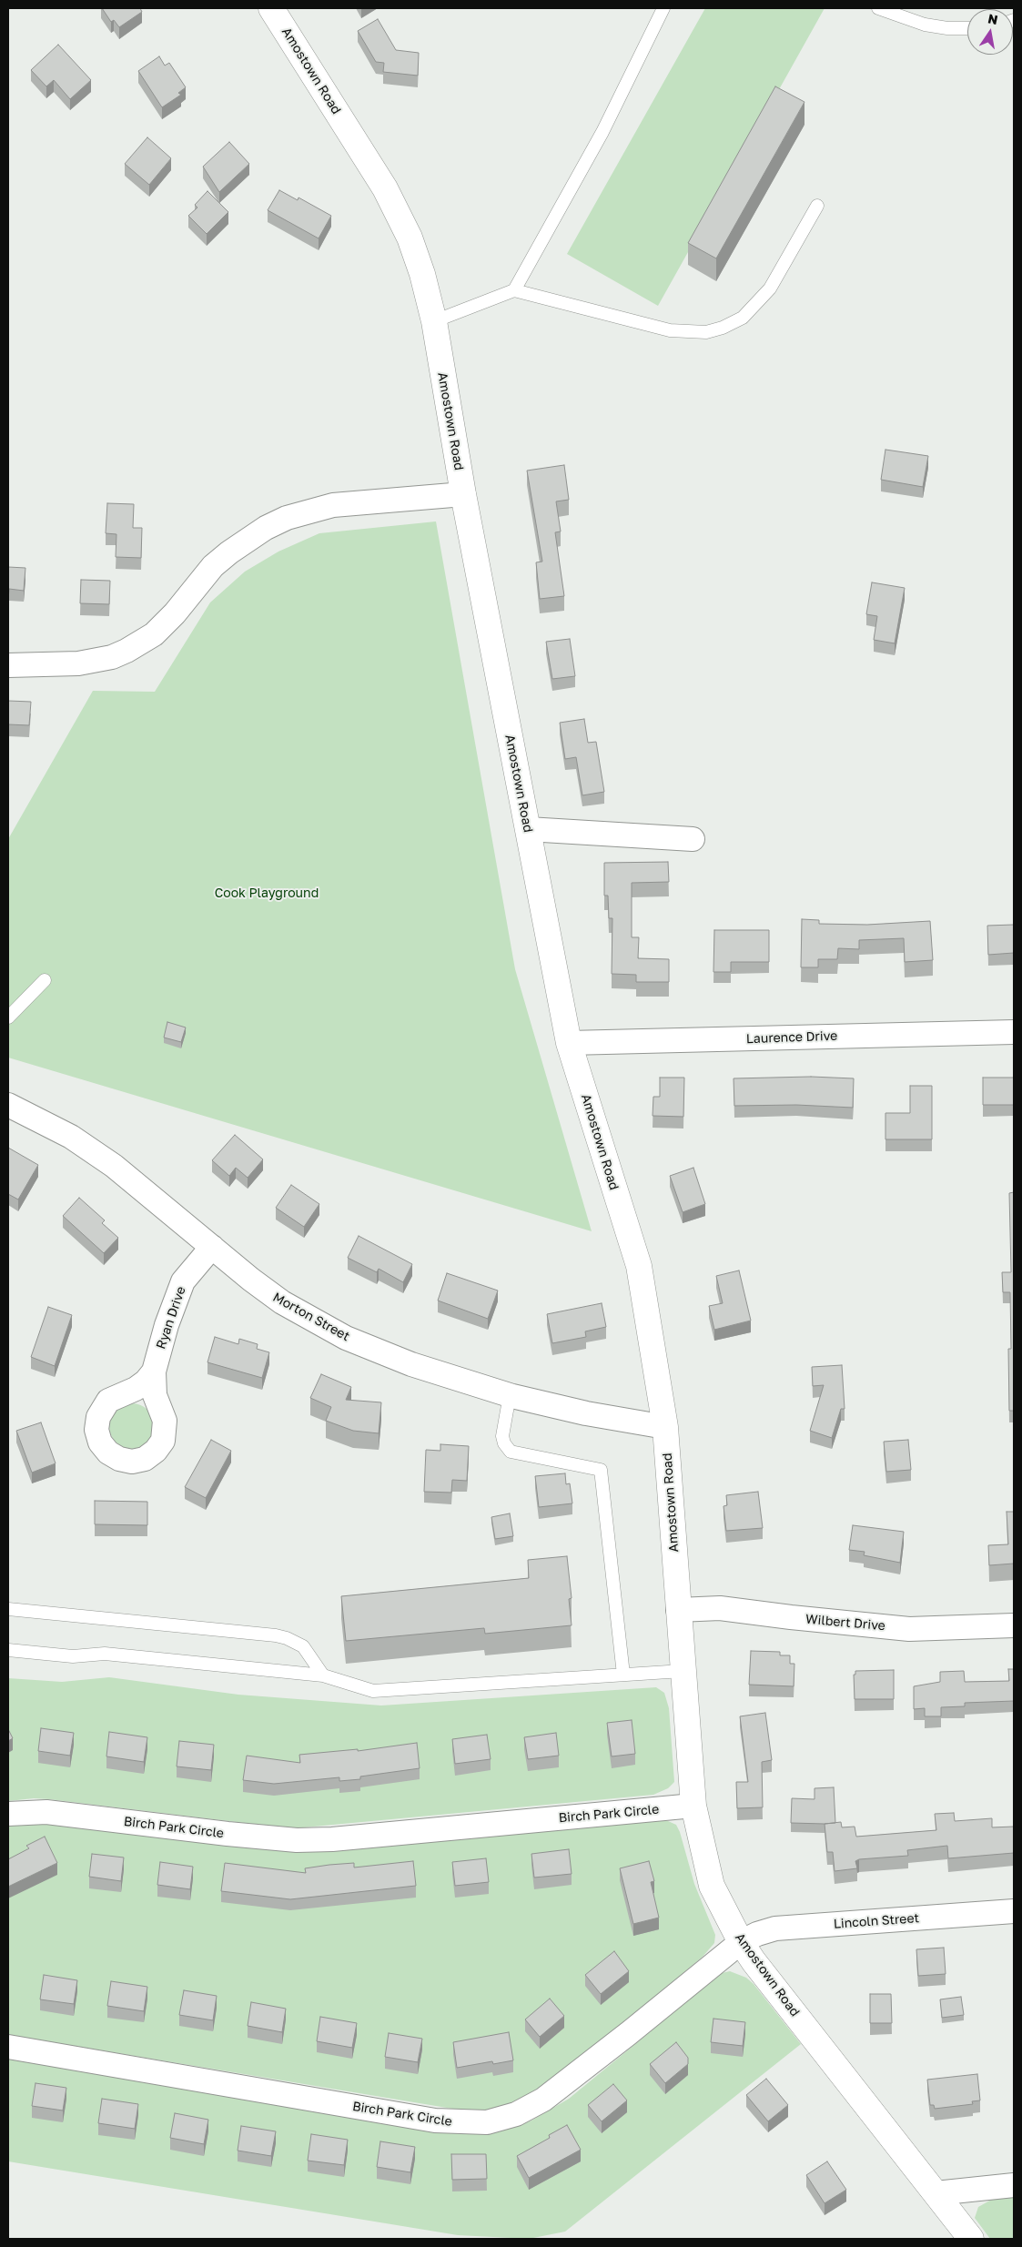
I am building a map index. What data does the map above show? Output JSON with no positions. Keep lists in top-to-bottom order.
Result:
{
  "streets": {
    "street": [
      "Amostown Road",
      "Laurence Drive",
      "Morton Street",
      "Ryan Drive",
      "Wilbert Drive",
      "Birch Park Circle",
      "Lincoln Street"
    ]
  },
  "crossings": [
    ["Amostown Road", "Laurence Drive"],
    ["Amostown Road", "Morton Street"],
    ["Amostown Road", "Wilbert Drive"],
    ["Amostown Road", "Birch Park Circle"],
    ["Amostown Road", "Lincoln Street"],
    ["Morton Street", "Ryan Drive"],
    ["Birch Park Circle", "Lincoln Street"]
  ],
  "parks": ["Cook Playground"],
  "north": "top"
}
